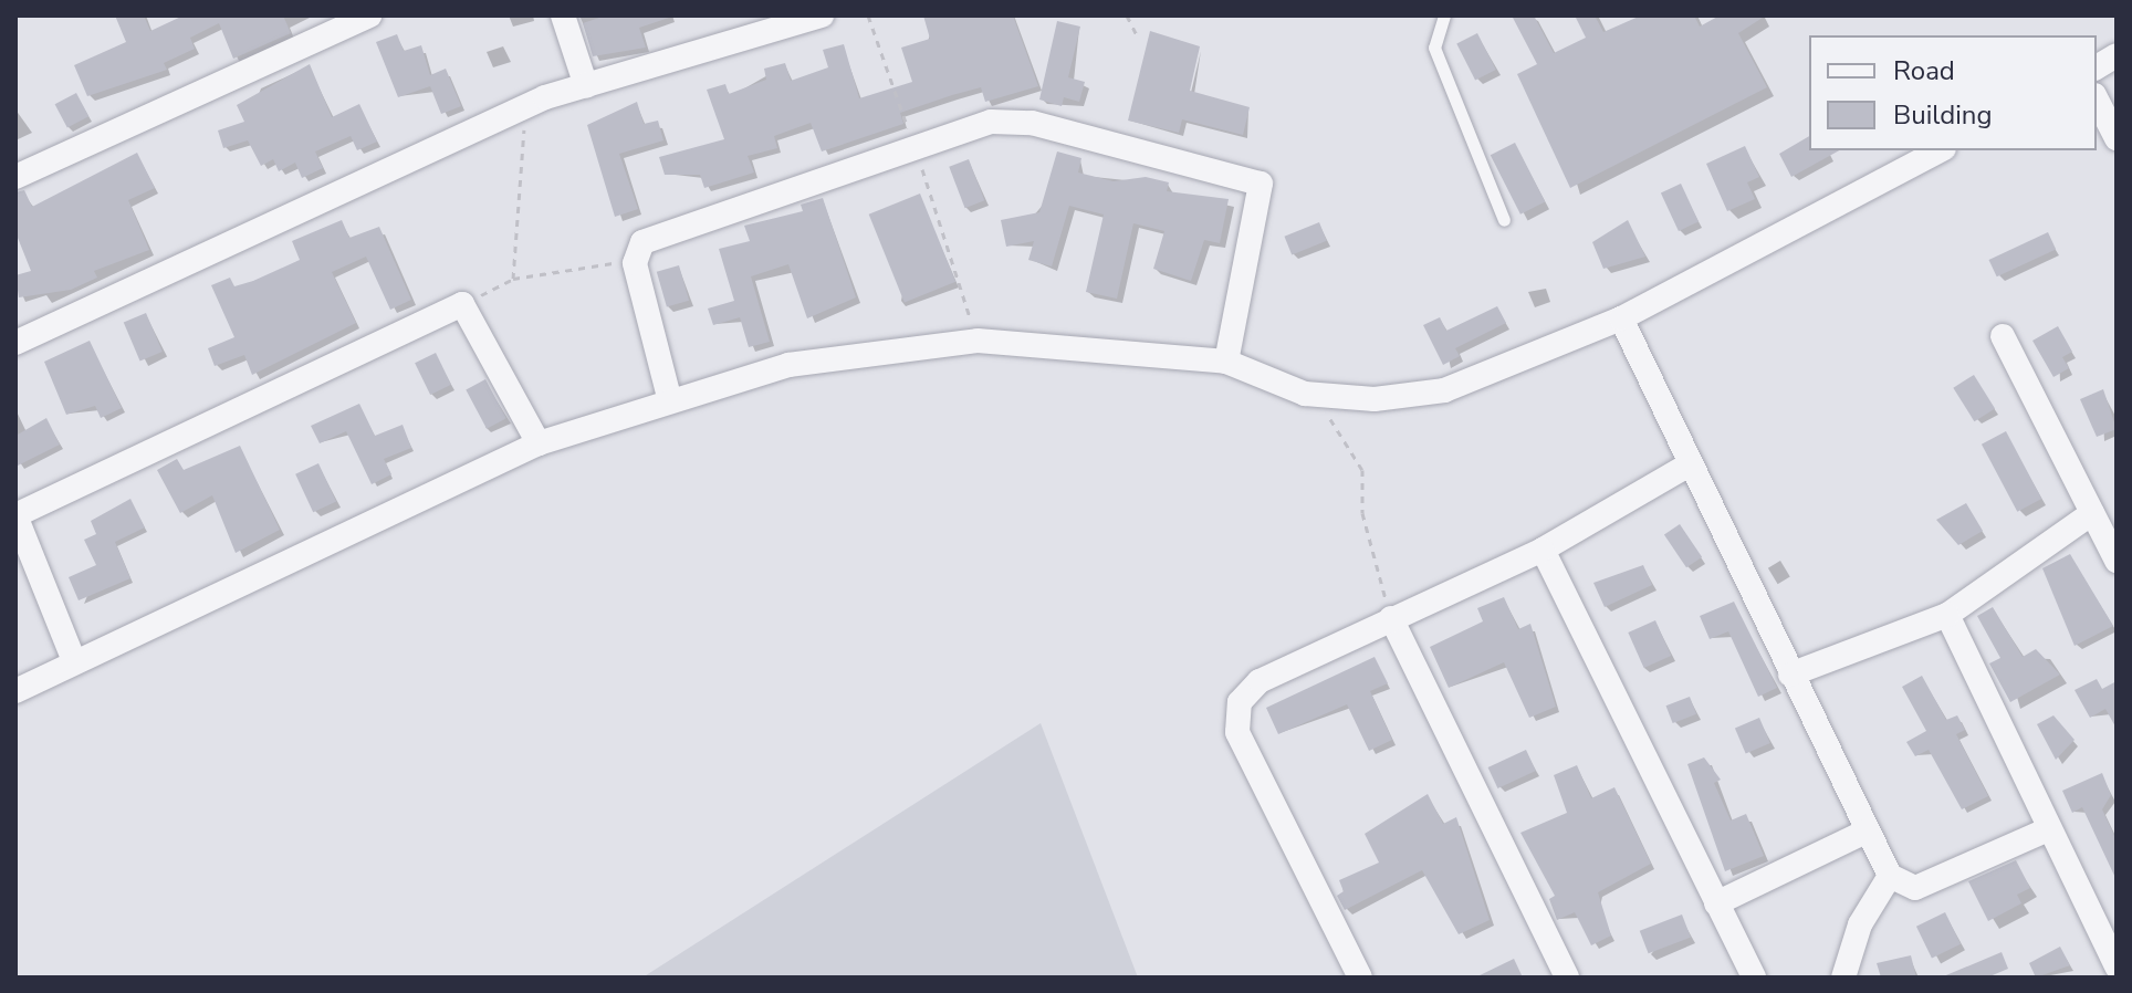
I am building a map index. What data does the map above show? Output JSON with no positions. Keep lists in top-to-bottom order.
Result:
{
  "legend": ["Road", "Building"]
}
